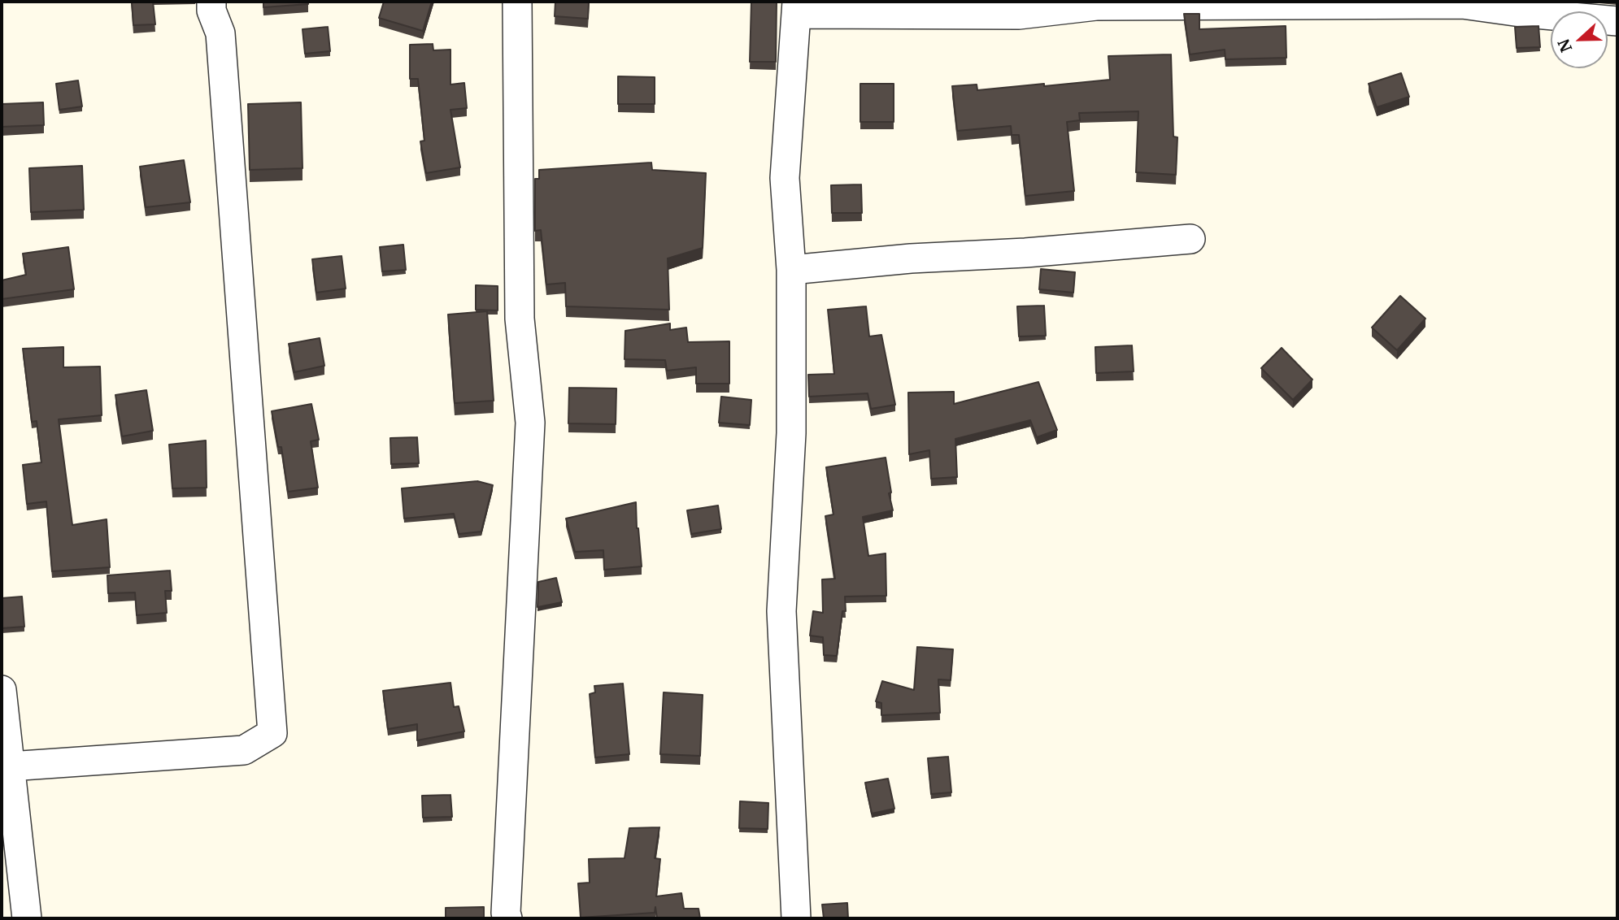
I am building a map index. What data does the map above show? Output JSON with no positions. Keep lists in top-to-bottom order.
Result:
{
  "north": "left"
}
